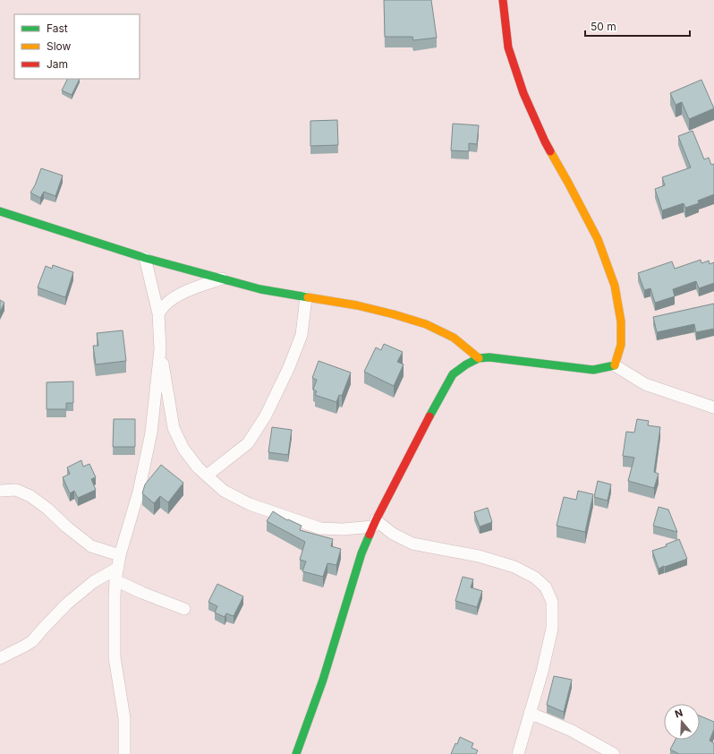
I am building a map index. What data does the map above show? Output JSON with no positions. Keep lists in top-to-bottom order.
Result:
{
  "legend": ["Fast", "Slow", "Jam"],
  "scale_bar": "50 m",
  "north": "top"
}
